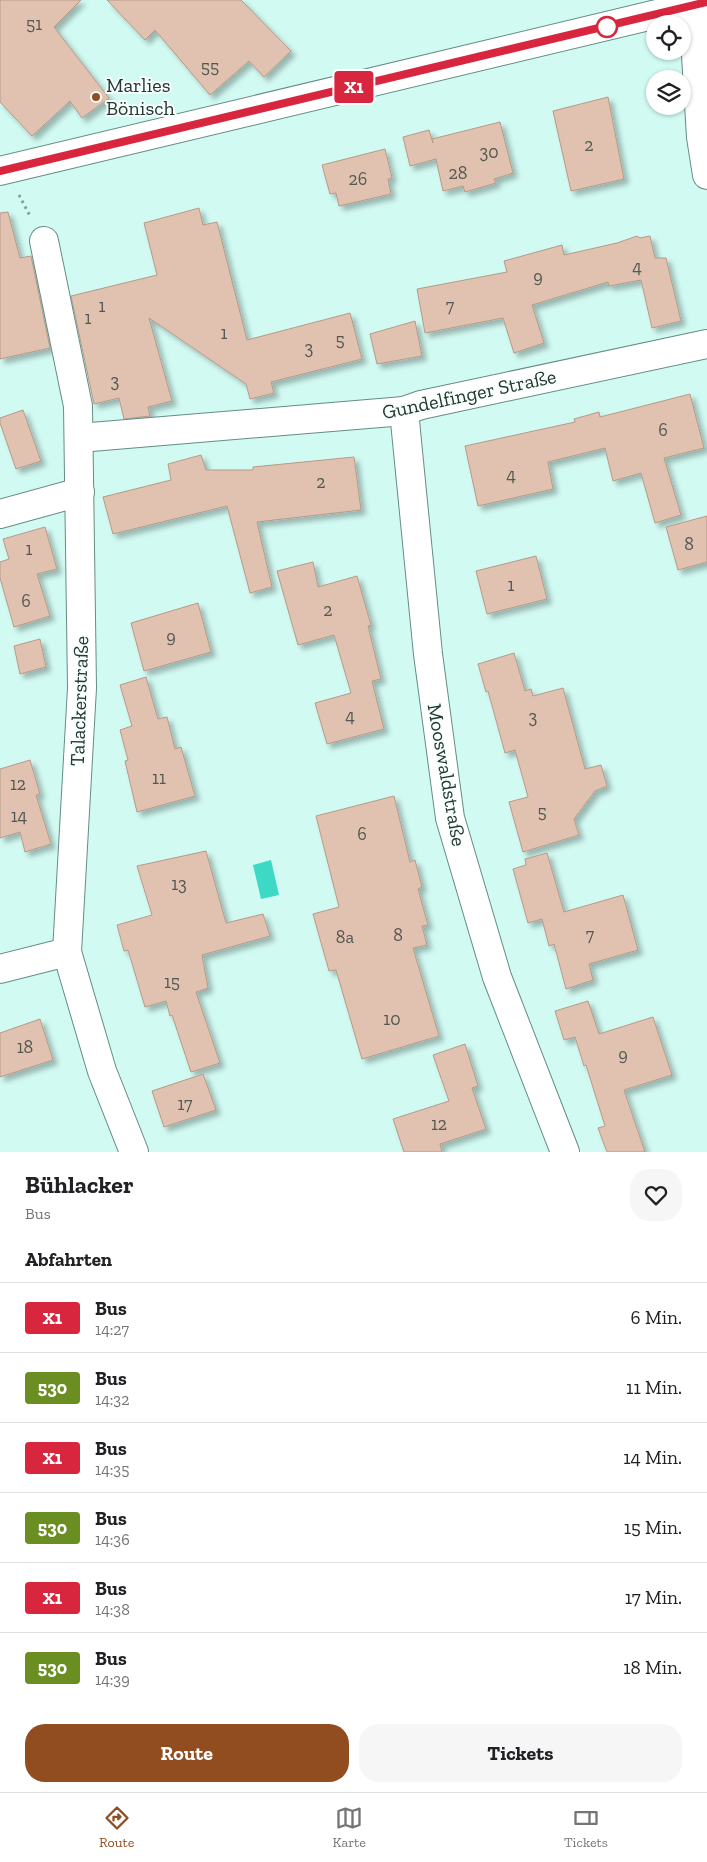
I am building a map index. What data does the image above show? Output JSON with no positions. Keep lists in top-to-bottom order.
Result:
{
  "streets": {
    "street": ["Gundelfinger Straße", "Talackerstraße", "Mooswaldstraße"]
  },
  "crossings": [
    ["Gundelfinger Straße", "Talackerstraße"],
    ["Gundelfinger Straße", "Mooswaldstraße"]
  ],
  "places": ["Marlies Bönisch"],
  "lines": ["bus line X1"],
  "house_numbers": [
    "51",
    "55",
    "2",
    "30",
    "28",
    "26",
    "4",
    "9",
    "1",
    "7",
    "1",
    "1",
    "5",
    "3",
    "3",
    "6",
    "4",
    "2",
    "8",
    "1",
    "1",
    "6",
    "2",
    "9",
    "4",
    "3",
    "11",
    "12",
    "5",
    "14",
    "6",
    "13",
    "8",
    "7",
    "8a",
    "15",
    "10",
    "18",
    "9",
    "17",
    "12"
  ],
  "page": {
    "on_map": "X1",
    "heading": [
      ["Bühlacker", "Bus"],
      "Abfahrten"
    ],
    "list": [
      {
        "mark": "X1",
        "name": "Bus",
        "note": "14:27",
        "value": "6 Min."
      },
      {
        "mark": "530",
        "name": "Bus",
        "note": "14:32",
        "value": "11 Min."
      },
      {
        "mark": "X1",
        "name": "Bus",
        "note": "14:35",
        "value": "14 Min."
      },
      {
        "mark": "530",
        "name": "Bus",
        "note": "14:36",
        "value": "15 Min."
      },
      {
        "mark": "X1",
        "name": "Bus",
        "note": "14:38",
        "value": "17 Min."
      },
      {
        "mark": "530",
        "name": "Bus",
        "note": "14:39",
        "value": "18 Min."
      }
    ],
    "buttons": ["Route", "Tickets"],
    "tabs": ["Route", "Karte", "Tickets"]
  }
}
